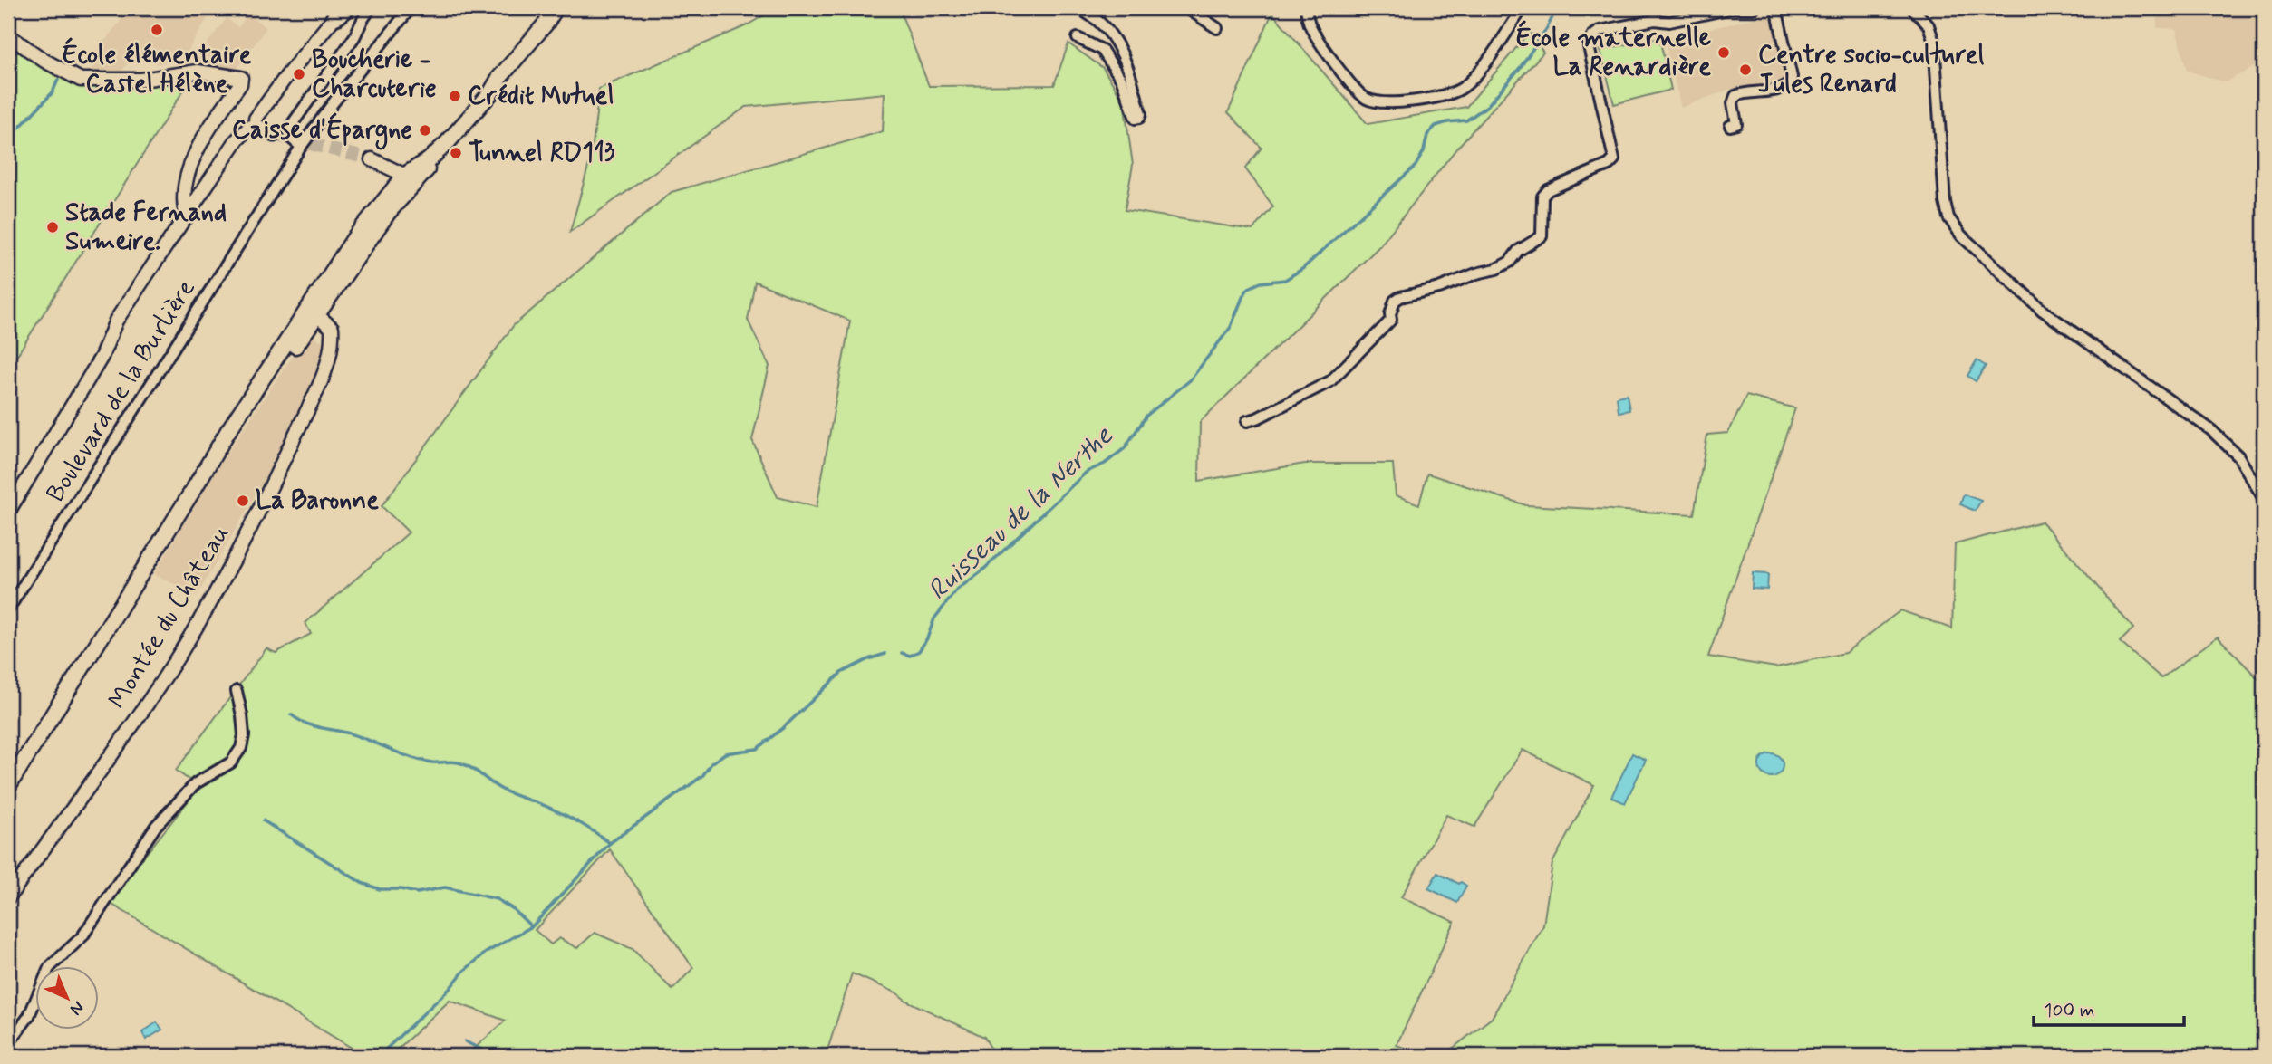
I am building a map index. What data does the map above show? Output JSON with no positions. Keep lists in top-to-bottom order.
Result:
{
  "streets": {
    "street": ["Boulevard de la Burlière", "Montée du Château"]
  },
  "water": ["Ruisseau de la Nerthe"],
  "places": [
    "École élémentaire Castel Hélène",
    "École maternelle La Renardière",
    "Centre socio-culturel Jules Renard",
    "Boucherie - Charcuterie",
    "Crédit Mutuel",
    "Caisse d'Épargne",
    "Tunnel RD113",
    "Stade Fernand Sumeire.",
    "La Baronne"
  ],
  "scale_bar": "100 m",
  "north": "bottom right"
}
